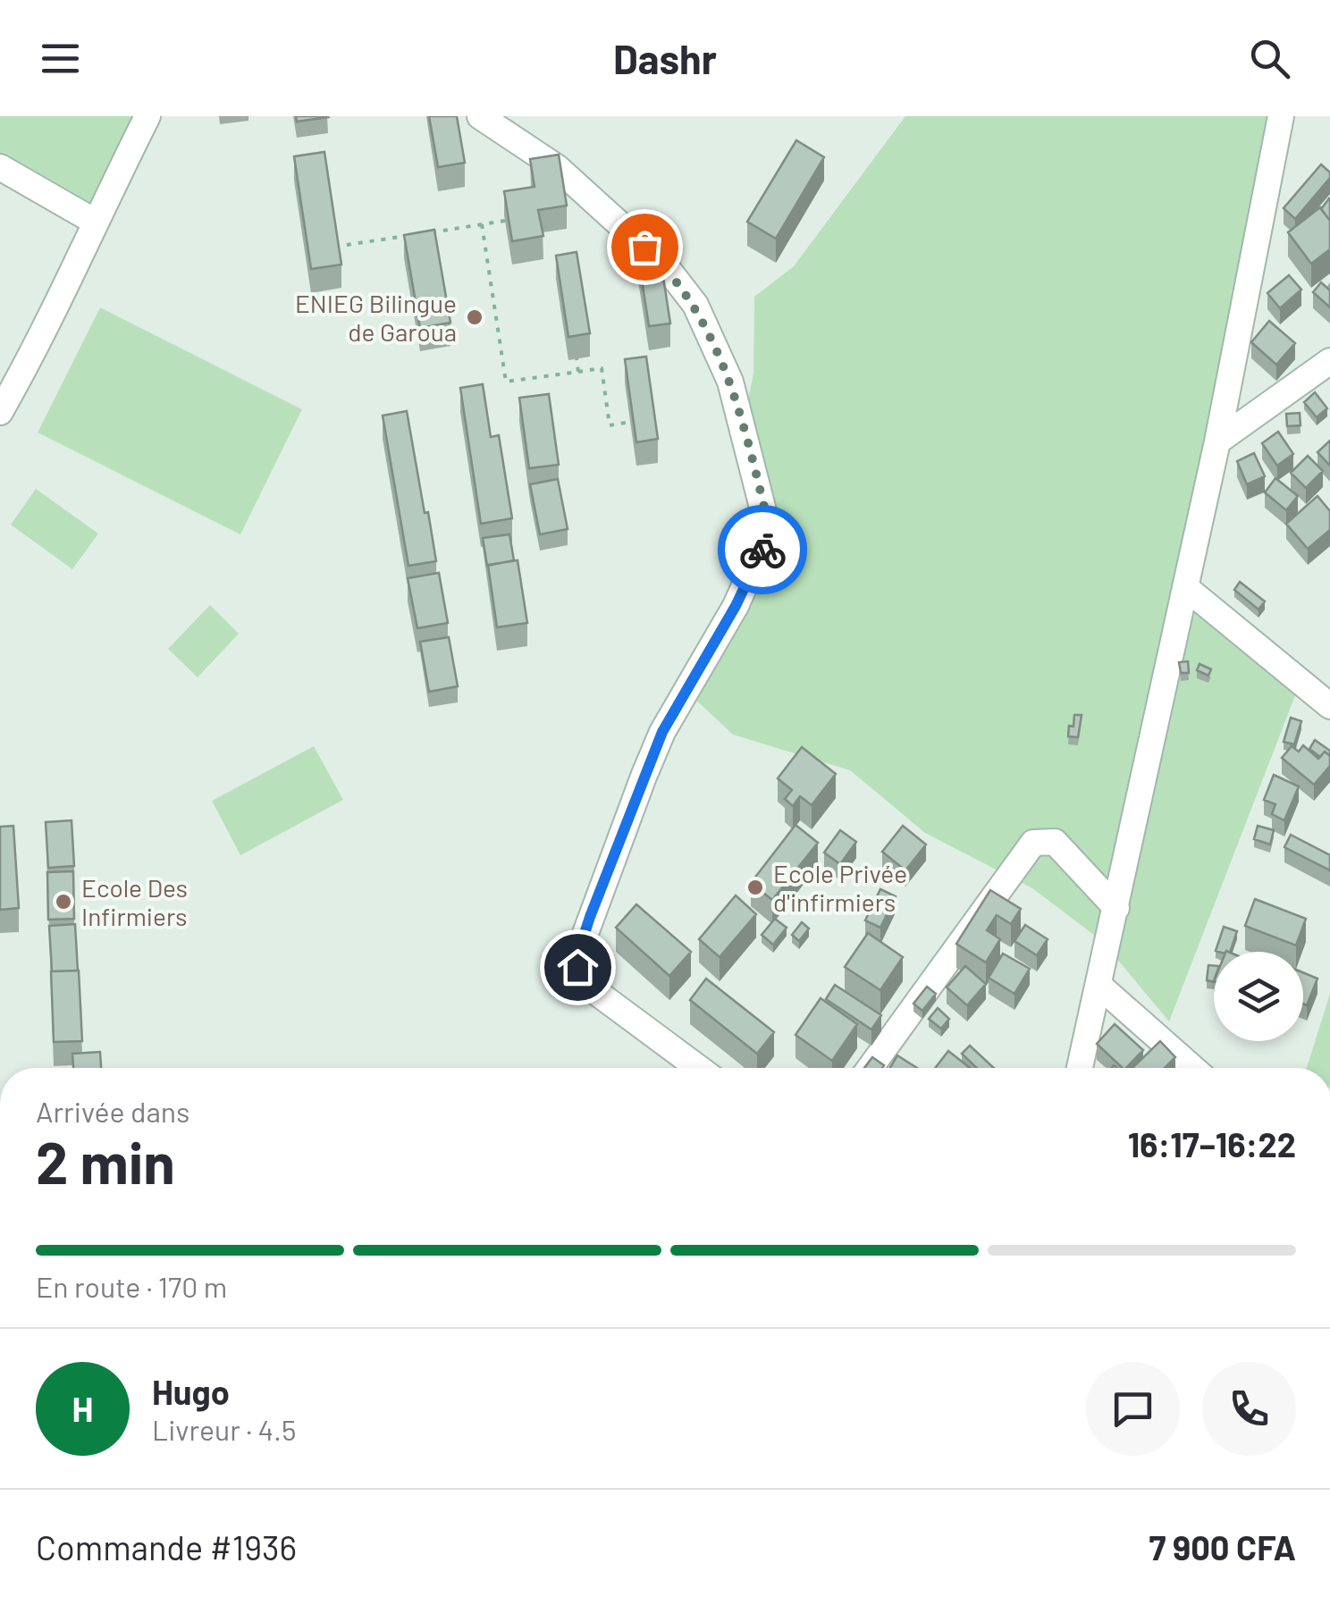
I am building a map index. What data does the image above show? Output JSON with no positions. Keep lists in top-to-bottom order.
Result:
{
  "places": ["ENIEG Bilingue de Garoua", "Ecole Privée d'infirmiers", "Ecole Des Infirmiers"],
  "page": {
    "header": "Dashr",
    "heading": ["2 min", "Arrivée dans", "16:17–16:22"],
    "panel": [
      "Hugo",
      "Livreur · 4.5",
      "Commande #1936",
      "7 900 CFA"
    ],
    "bar": "En route · 170 m",
    "round": "H"
  }
}
